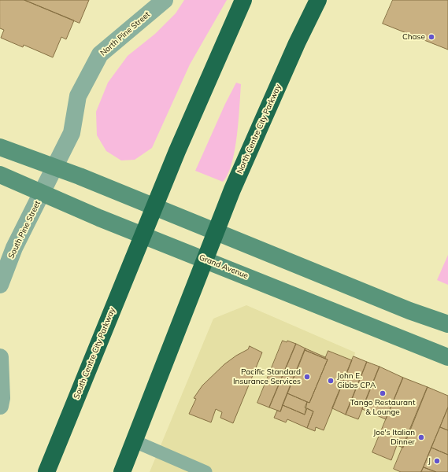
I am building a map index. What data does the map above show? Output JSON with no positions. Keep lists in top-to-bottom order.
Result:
{
  "streets": {
    "highway": ["North Centre City Parkway", "South Centre City Parkway"],
    "main road": ["Grand Avenue"],
    "street": ["North Pine Street", "South Pine Street"]
  },
  "crossings": [
    ["North Pine Street", "South Pine Street"],
    ["North Pine Street", "Grand Avenue"],
    ["North Centre City Parkway", "Grand Avenue"],
    ["South Pine Street", "Grand Avenue"],
    ["Grand Avenue", "South Centre City Parkway"]
  ],
  "places": [
    "Chase",
    "Pacific Standard Insurance Services",
    "John E. Gibbs CPA",
    "Tango Restaurant & Lounge",
    "Joe's Italian Dinner",
    "J"
  ]
}
